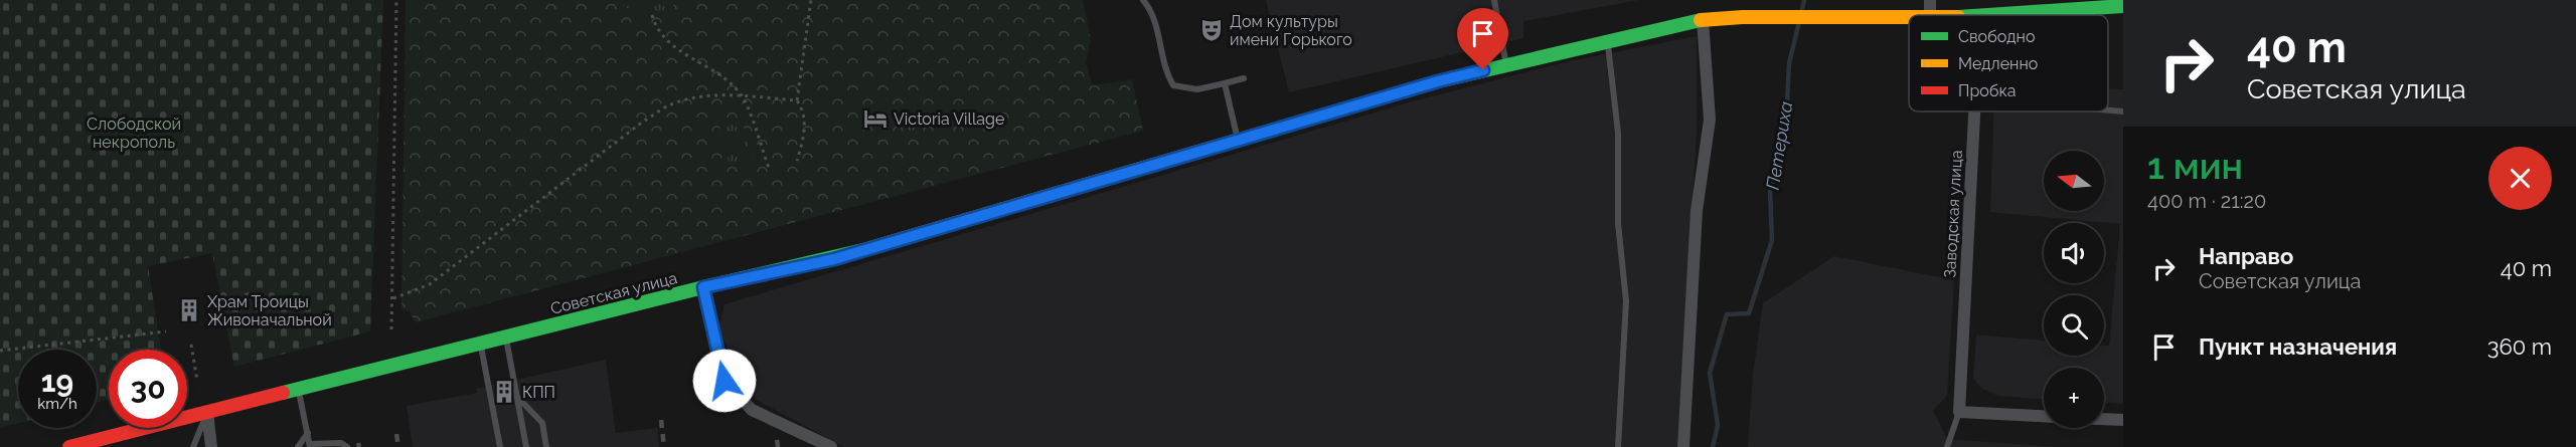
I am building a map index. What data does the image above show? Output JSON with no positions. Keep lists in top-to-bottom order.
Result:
{
  "streets": {
    "main road": ["Советская улица"],
    "street": ["Заводская улица"]
  },
  "water": ["Петериха"],
  "parks": ["Слободской некрополь"],
  "places": {
    "theatre": ["Дом культуры имени Горького"],
    "hotel": ["Victoria Village"],
    "building": ["Храм Троицы Живоначальной", "КПП"]
  },
  "legend": ["Свободно", "Медленно", "Пробка"],
  "north": "left",
  "page": {
    "turn": ["40 m", "Советская улица"],
    "heading": ["1 мин", "400 m · 21:20"],
    "map_buttons": "+",
    "list": [
      {
        "name": "Направо",
        "note": "Советская улица",
        "value": "40 m"
      },
      {
        "name": "Пункт назначения",
        "value": "360 m"
      }
    ],
    "speed": "19 km/h",
    "limit": "30"
  }
}
